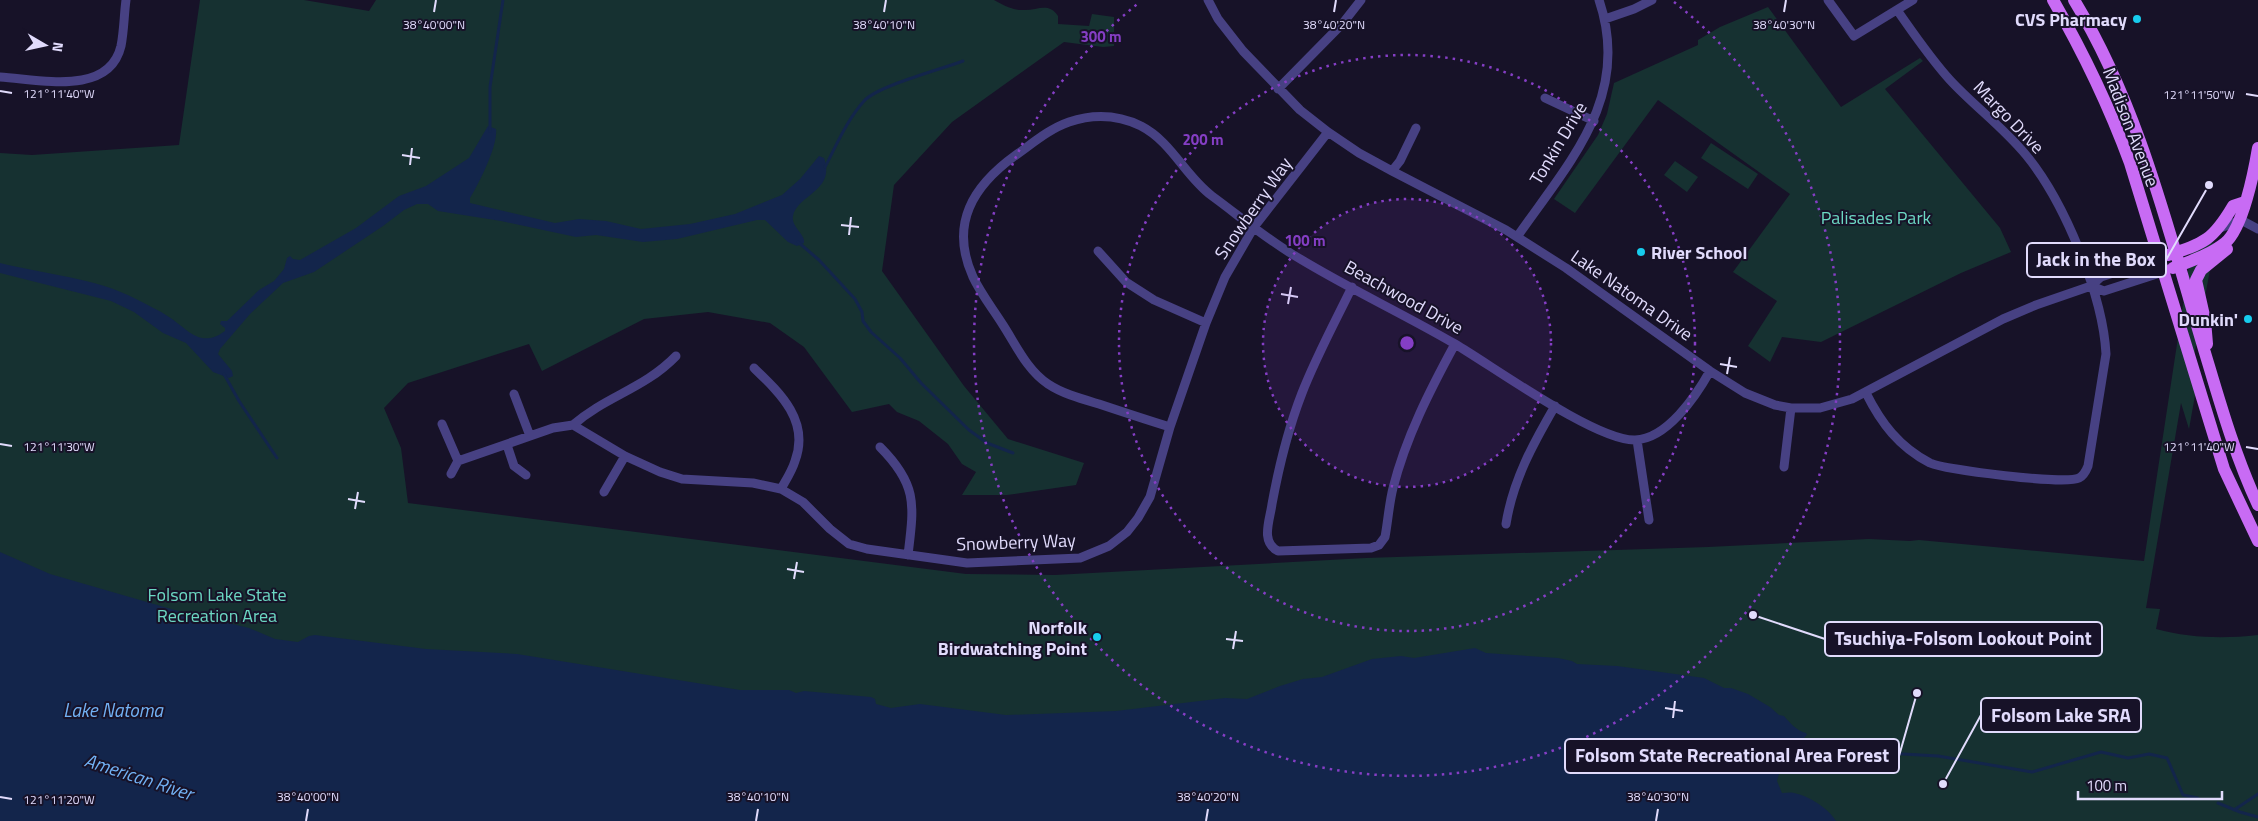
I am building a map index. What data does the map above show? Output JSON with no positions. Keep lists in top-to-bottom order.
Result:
{
  "streets": {
    "main road": ["Madison Avenue"],
    "street": [
      "Margo Drive",
      "Tonkin Drive",
      "Snowberry Way",
      "Lake Natoma Drive",
      "Beachwood Drive"
    ]
  },
  "crossings": [
    ["Margo Drive", "Lake Natoma Drive"],
    ["Madison Avenue", "Lake Natoma Drive"],
    ["Tonkin Drive", "Lake Natoma Drive"],
    ["Snowberry Way", "Lake Natoma Drive"],
    ["Snowberry Way", "Beachwood Drive"],
    ["Lake Natoma Drive", "Beachwood Drive"]
  ],
  "water": ["Lake Natoma", "American River"],
  "parks": ["Palisades Park", "Folsom Lake State Recreation Area"],
  "places": [
    "CVS Pharmacy",
    "Jack in the Box",
    "River School",
    "Dunkin'",
    "Tsuchiya-Folsom Lookout Point",
    "Norfolk Birdwatching Point",
    "Folsom State Recreational Area Forest",
    "Folsom Lake SRA"
  ],
  "scale_bar": "100 m",
  "north": "right",
  "coordinates": [
    "38°40'00\"N",
    "38°40'10\"N",
    "38°40'20\"N",
    "38°40'30\"N",
    "121°11'40\"W",
    "121°11'50\"W",
    "121°11'30\"W",
    "121°11'20\"W"
  ],
  "rings": ["300 m", "200 m", "100 m"]
}
